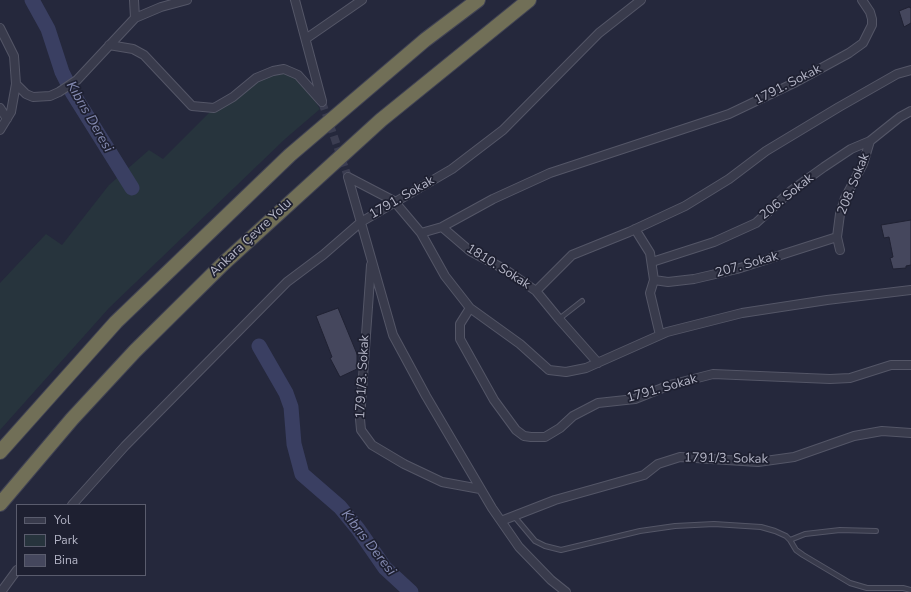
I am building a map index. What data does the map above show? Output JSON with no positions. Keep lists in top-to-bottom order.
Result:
{
  "streets": {
    "highway": ["Ankara Çevre Yolu"],
    "street": [
      "1791. Sokak",
      "208. Sokak",
      "206. Sokak",
      "207. Sokak",
      "1810. Sokak",
      "1791/3. Sokak"
    ]
  },
  "crossings": [
    ["1791. Sokak", "1810. Sokak"],
    ["1791. Sokak", "1791/3. Sokak"],
    ["208. Sokak", "206. Sokak"],
    ["208. Sokak", "207. Sokak"]
  ],
  "water": ["Kıbrıs Deresi"],
  "legend": ["Yol", "Park", "Bina"]
}
